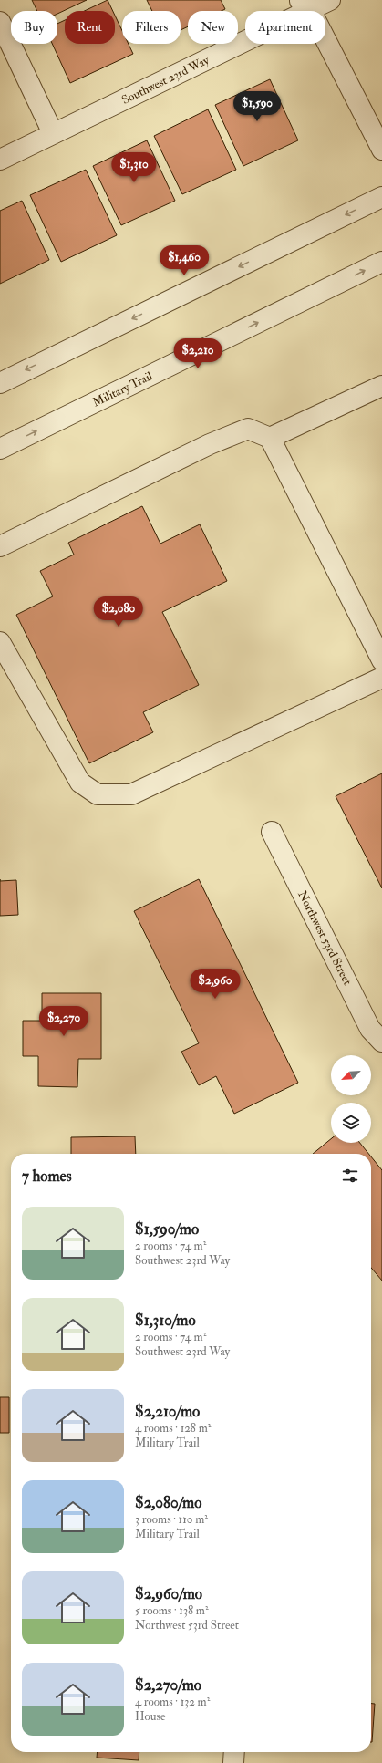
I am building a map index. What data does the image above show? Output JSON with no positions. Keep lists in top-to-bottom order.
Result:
{
  "streets": {
    "street": ["Southwest 23rd Way", "Military Trail", "Northwest 53rd Street"]
  },
  "north": "bottom left",
  "page": {
    "chip": [
      "Buy",
      "Rent",
      "Filters",
      "New",
      "Apartment"
    ],
    "price": [
      "$1,590",
      "$1,310",
      "$1,460",
      "$2,210",
      "$2,080",
      "$2,960",
      "$2,270"
    ],
    "heading": "7 homes",
    "list": [
      {
        "name": "$1,590/mo",
        "note": "2 rooms · 74 m² · Southwest 23rd Way"
      },
      {
        "name": "$1,310/mo",
        "note": "2 rooms · 74 m² · Southwest 23rd Way"
      },
      {
        "name": "$2,210/mo",
        "note": "4 rooms · 128 m² · Military Trail"
      },
      {
        "name": "$2,080/mo",
        "note": "3 rooms · 110 m² · Military Trail"
      },
      {
        "name": "$2,960/mo",
        "note": "5 rooms · 138 m² · Northwest 53rd Street"
      },
      {
        "name": "$2,270/mo",
        "note": "4 rooms · 132 m² · House"
      }
    ]
  }
}
